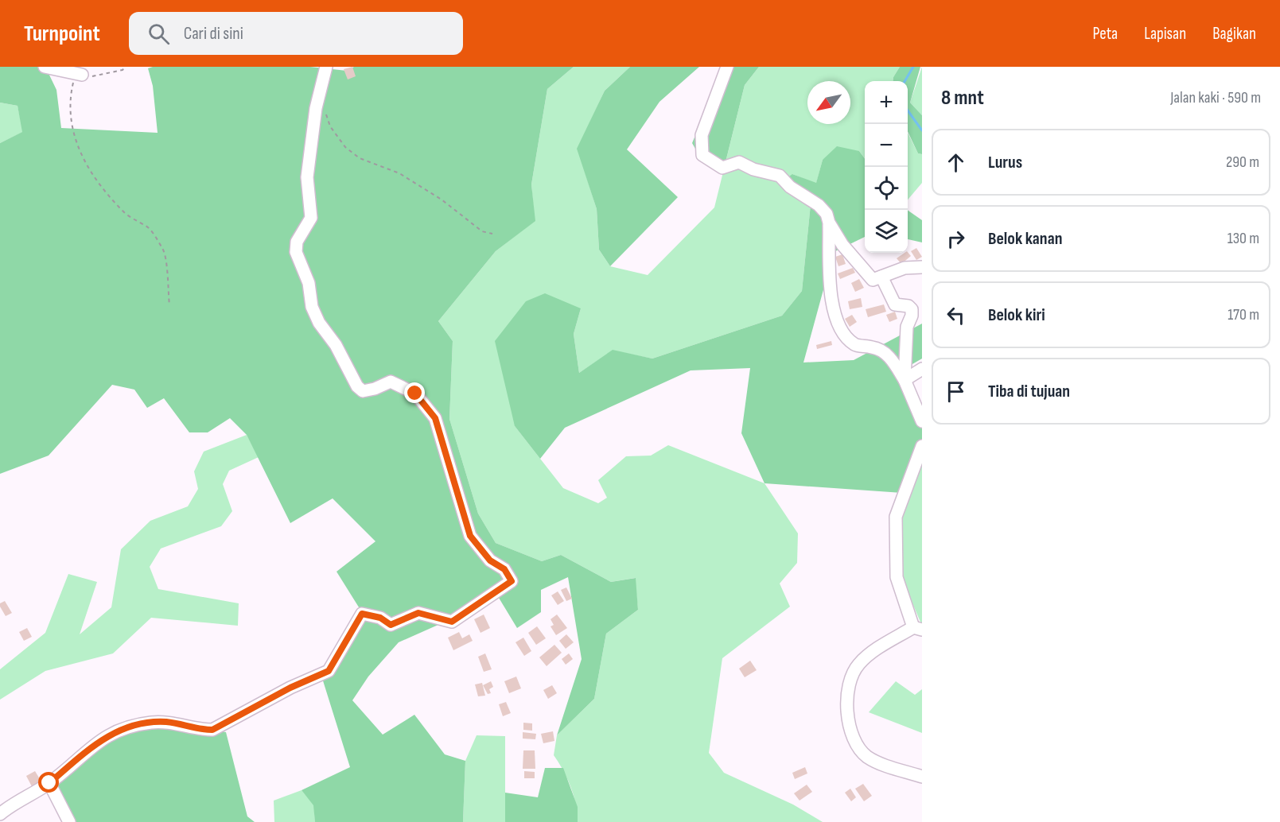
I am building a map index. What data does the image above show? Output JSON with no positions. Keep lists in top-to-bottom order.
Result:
{
  "north": "bottom left",
  "page": {
    "header": "Turnpoint",
    "search": "Cari di sini",
    "nav": ["Peta", "Lapisan", "Bagikan"],
    "heading": ["8 mnt", "Jalan kaki · 590 m"],
    "map_buttons": ["+", "−"],
    "list": [
      ["Lurus", "290 m"],
      ["Belok kanan", "130 m"],
      ["Belok kiri", "170 m"],
      "Tiba di tujuan"
    ]
  }
}
